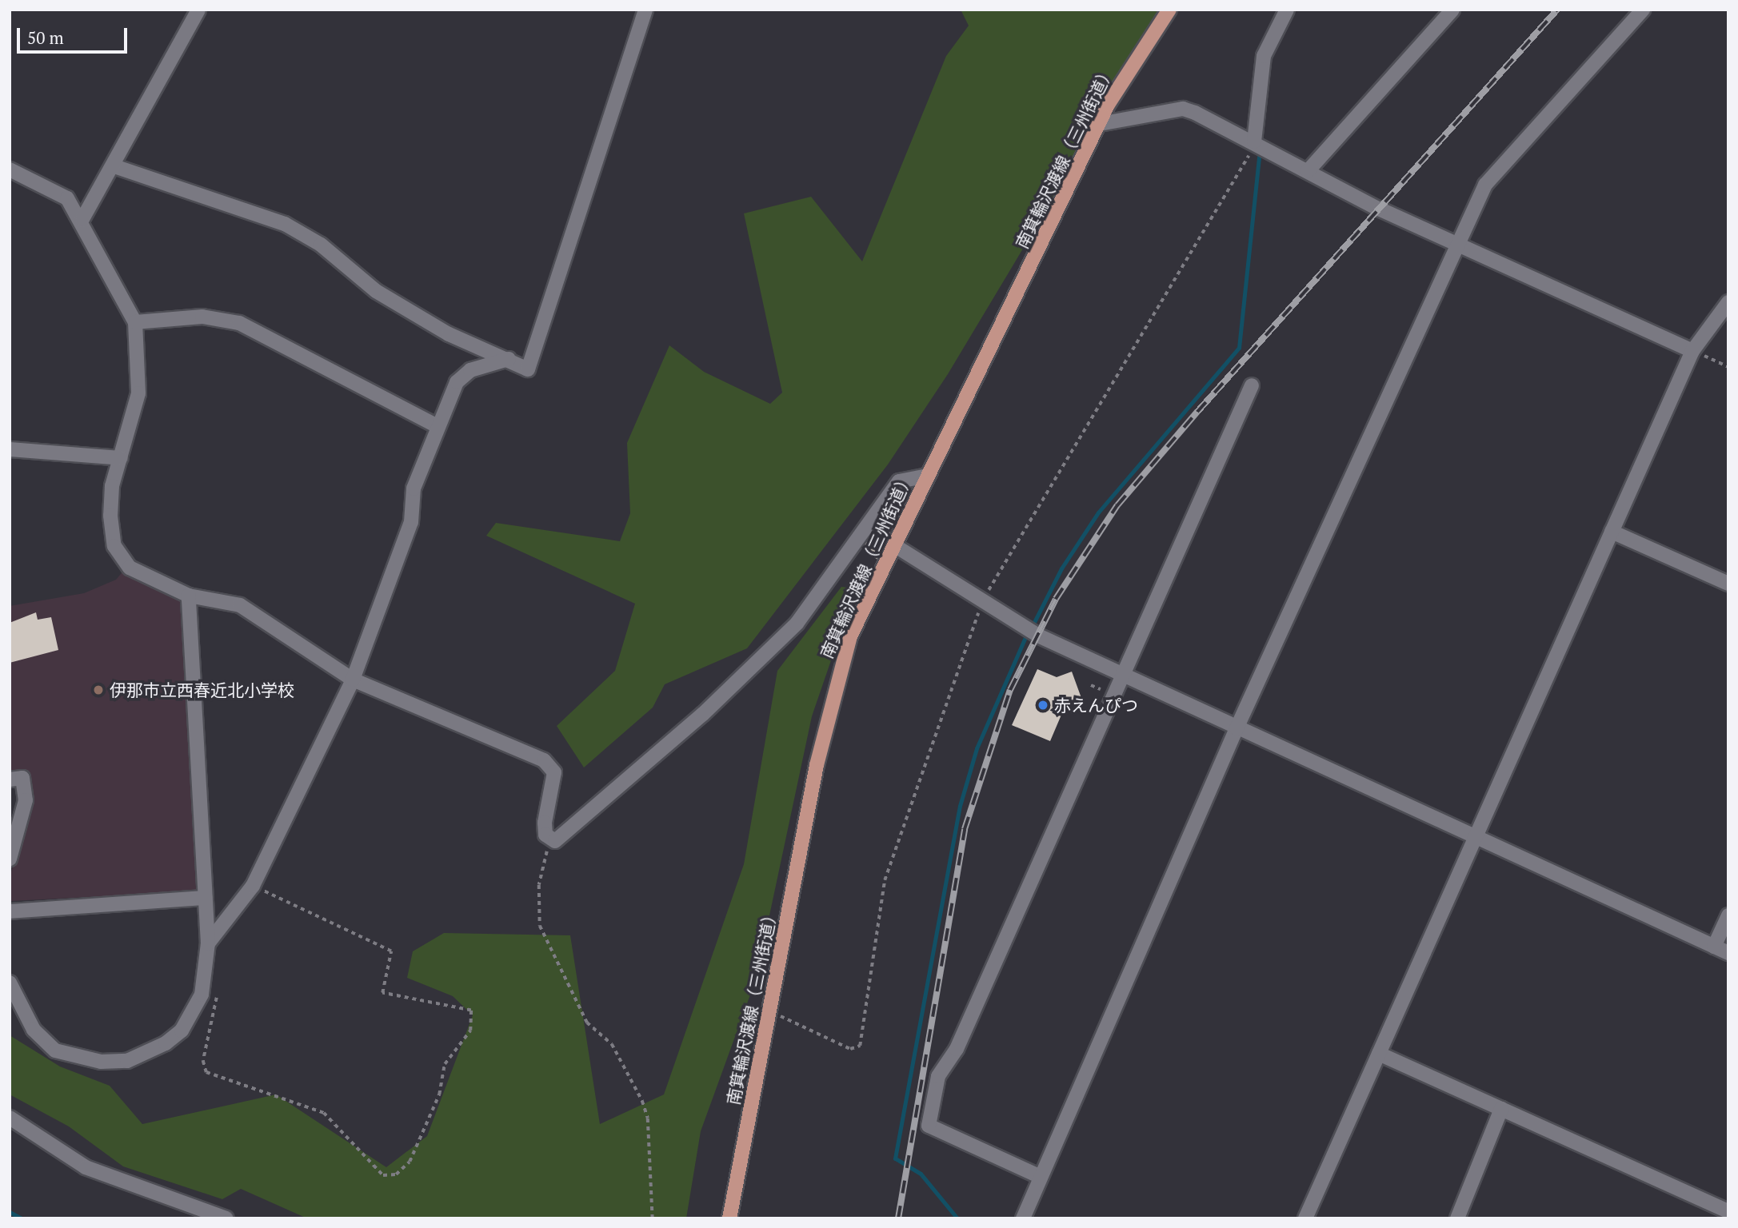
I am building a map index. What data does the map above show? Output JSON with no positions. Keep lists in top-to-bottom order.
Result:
{
  "streets": {
    "main road": ["南箕輪沢渡線（三州街道）"]
  },
  "places": ["伊那市立西春近北小学校", "赤えんぴつ"],
  "scale_bar": "50 m"
}
